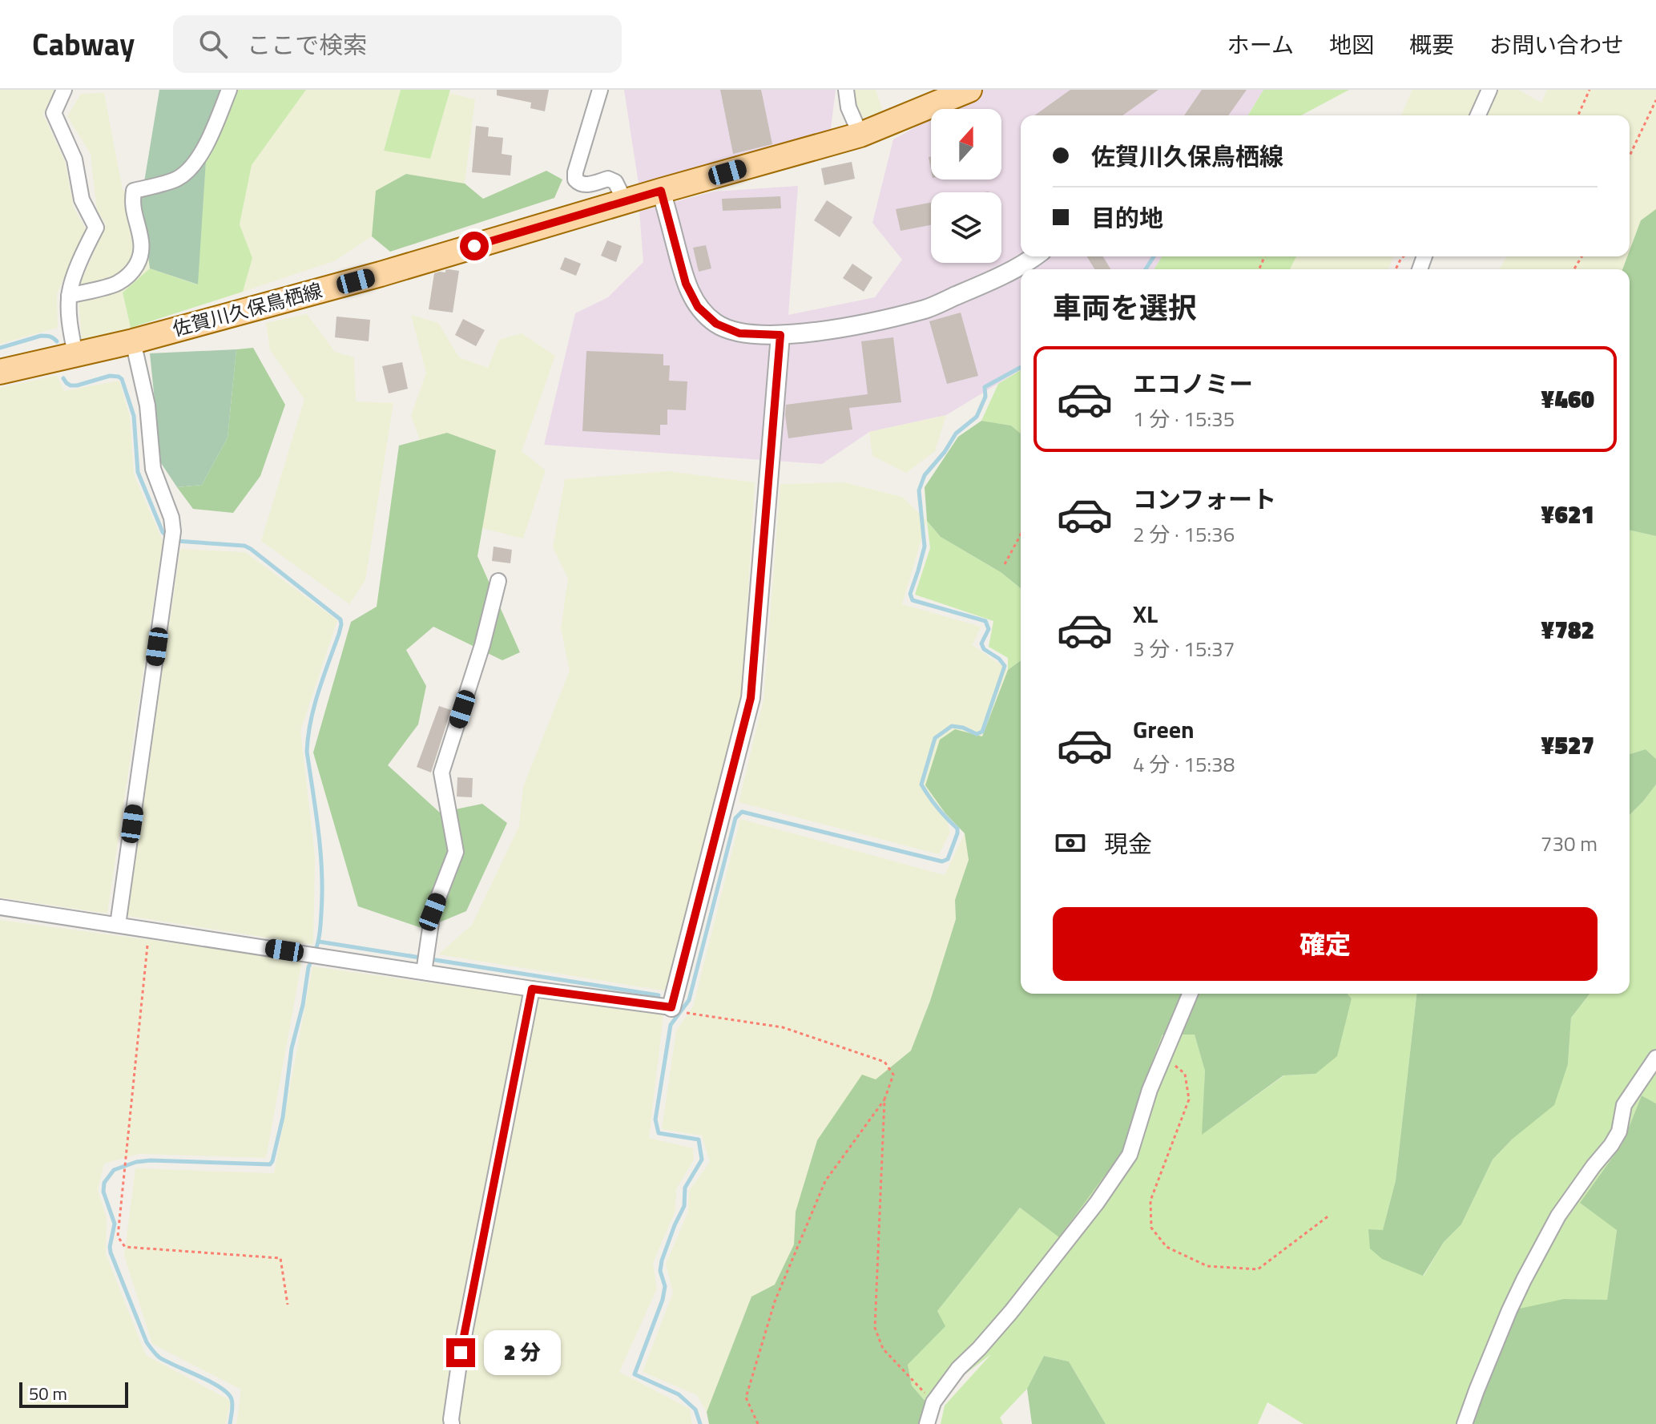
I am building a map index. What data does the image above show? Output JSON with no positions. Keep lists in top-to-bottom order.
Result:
{
  "streets": {
    "main road": ["佐賀川久保鳥栖線"]
  },
  "scale_bar": "50 m",
  "north": "top",
  "page": {
    "header": "Cabway",
    "search": "ここで検索",
    "nav": [
      "ホーム",
      "地図",
      "概要",
      "お問い合わせ"
    ],
    "banner": ["佐賀川久保鳥栖線", "目的地"],
    "heading": "車両を選択",
    "list": [
      {
        "name": "エコノミー",
        "note": "1 分 · 15:35",
        "value": "¥460"
      },
      {
        "name": "コンフォート",
        "note": "2 分 · 15:36",
        "value": "¥621"
      },
      {
        "name": "XL",
        "note": "3 分 · 15:37",
        "value": "¥782"
      },
      {
        "name": "Green",
        "note": "4 分 · 15:38",
        "value": "¥527"
      }
    ],
    "pay": ["現金", "730 m"],
    "buttons": "確定",
    "bubble": "2 分",
    "scale": "50 m"
  }
}
